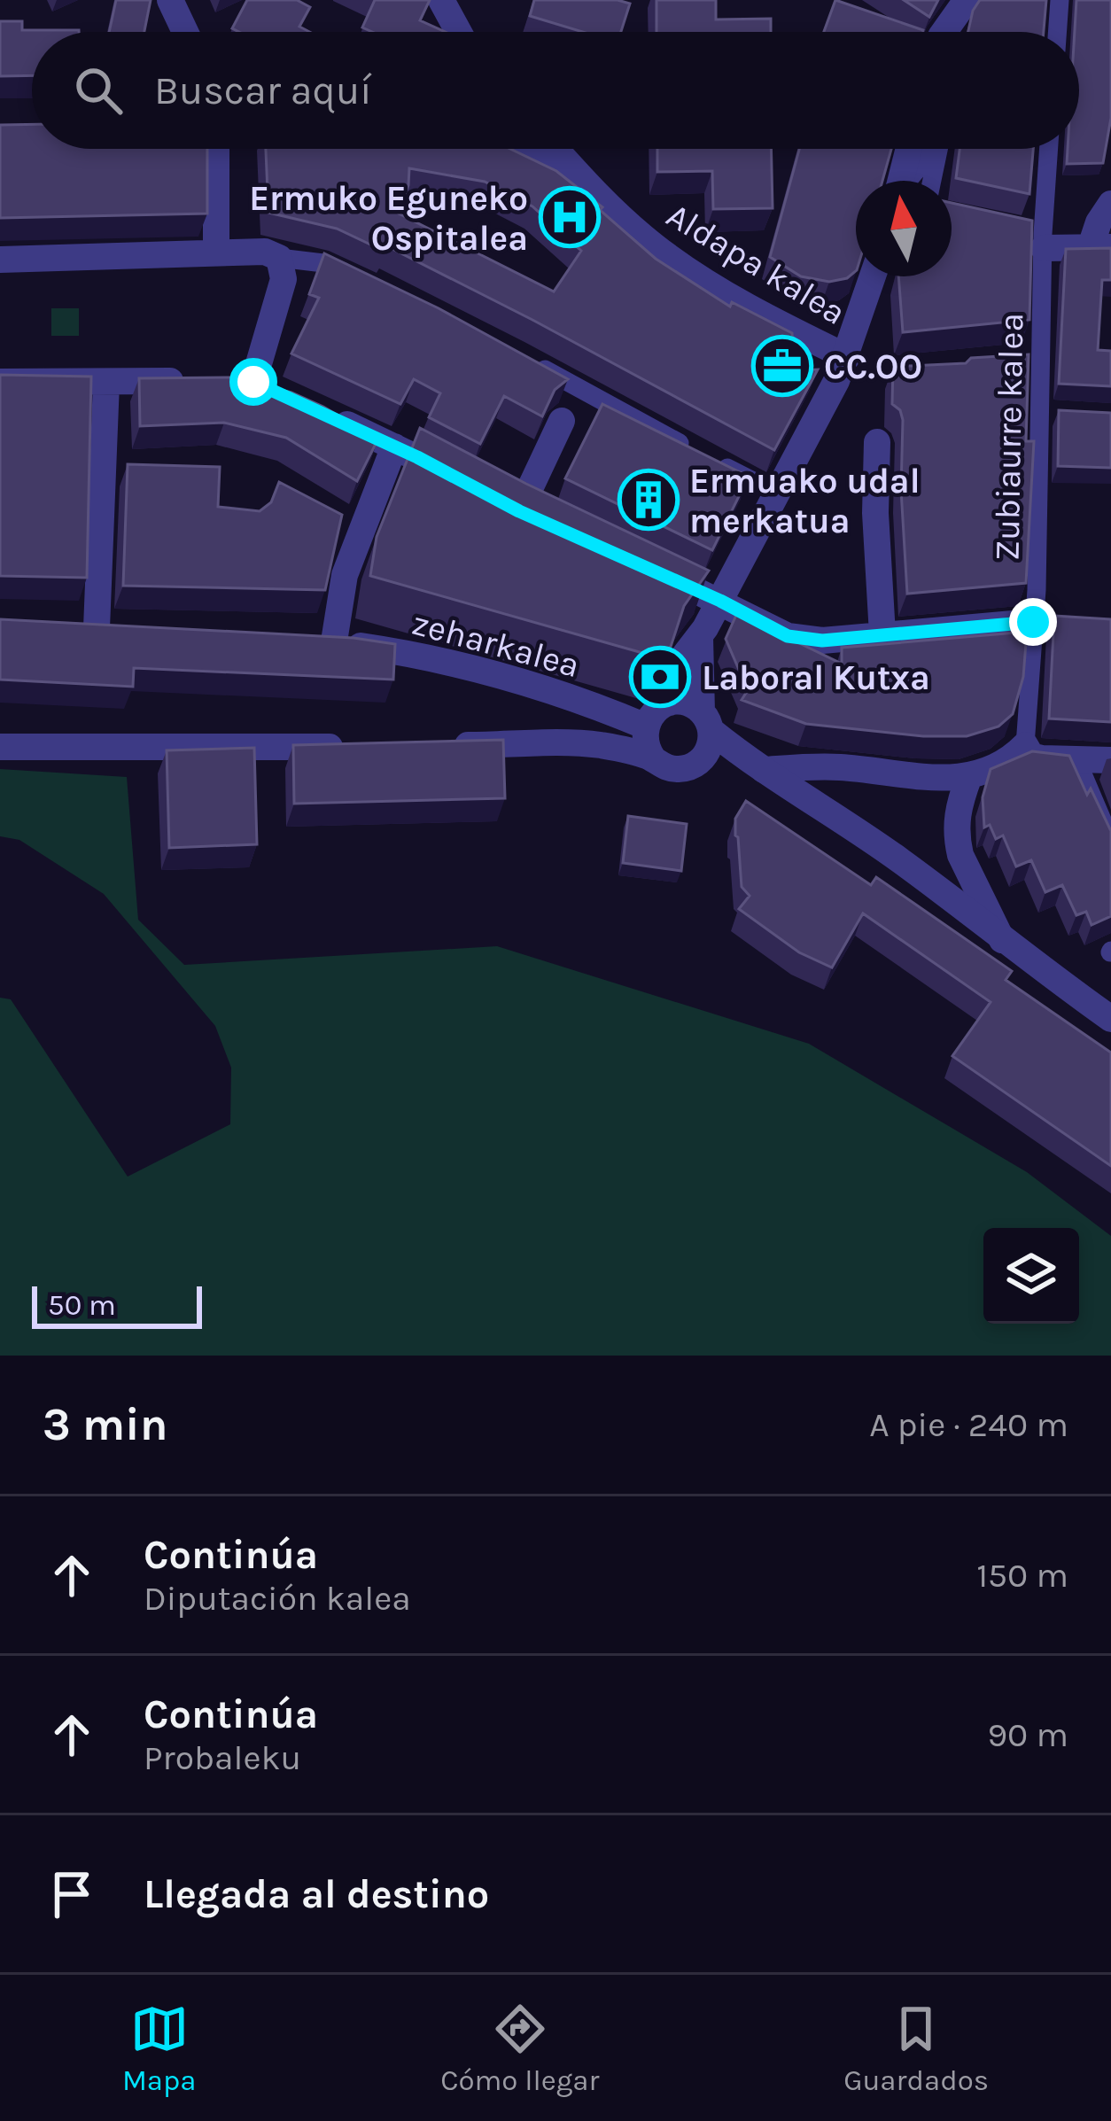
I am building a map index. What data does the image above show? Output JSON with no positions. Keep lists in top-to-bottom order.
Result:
{
  "streets": {
    "street": ["Aldapa kalea", "Zubiaurre kalea", "zeharkalea"]
  },
  "places": {
    "hospital": ["Ermuko Eguneko Ospitalea"],
    "office": ["CC.OO"],
    "building": ["Ermuako udal merkatua"],
    "bank": ["Laboral Kutxa"]
  },
  "scale_bar": "50 m",
  "north": "top",
  "page": {
    "search": "Buscar aquí",
    "scale": "50 m",
    "heading": ["3 min", "A pie · 240 m"],
    "list": [
      ["Continúa", "Diputación kalea", "150 m"],
      ["Continúa", "Probaleku", "90 m"],
      "Llegada al destino"
    ],
    "nav": ["Mapa", "Cómo llegar", "Guardados"]
  }
}
